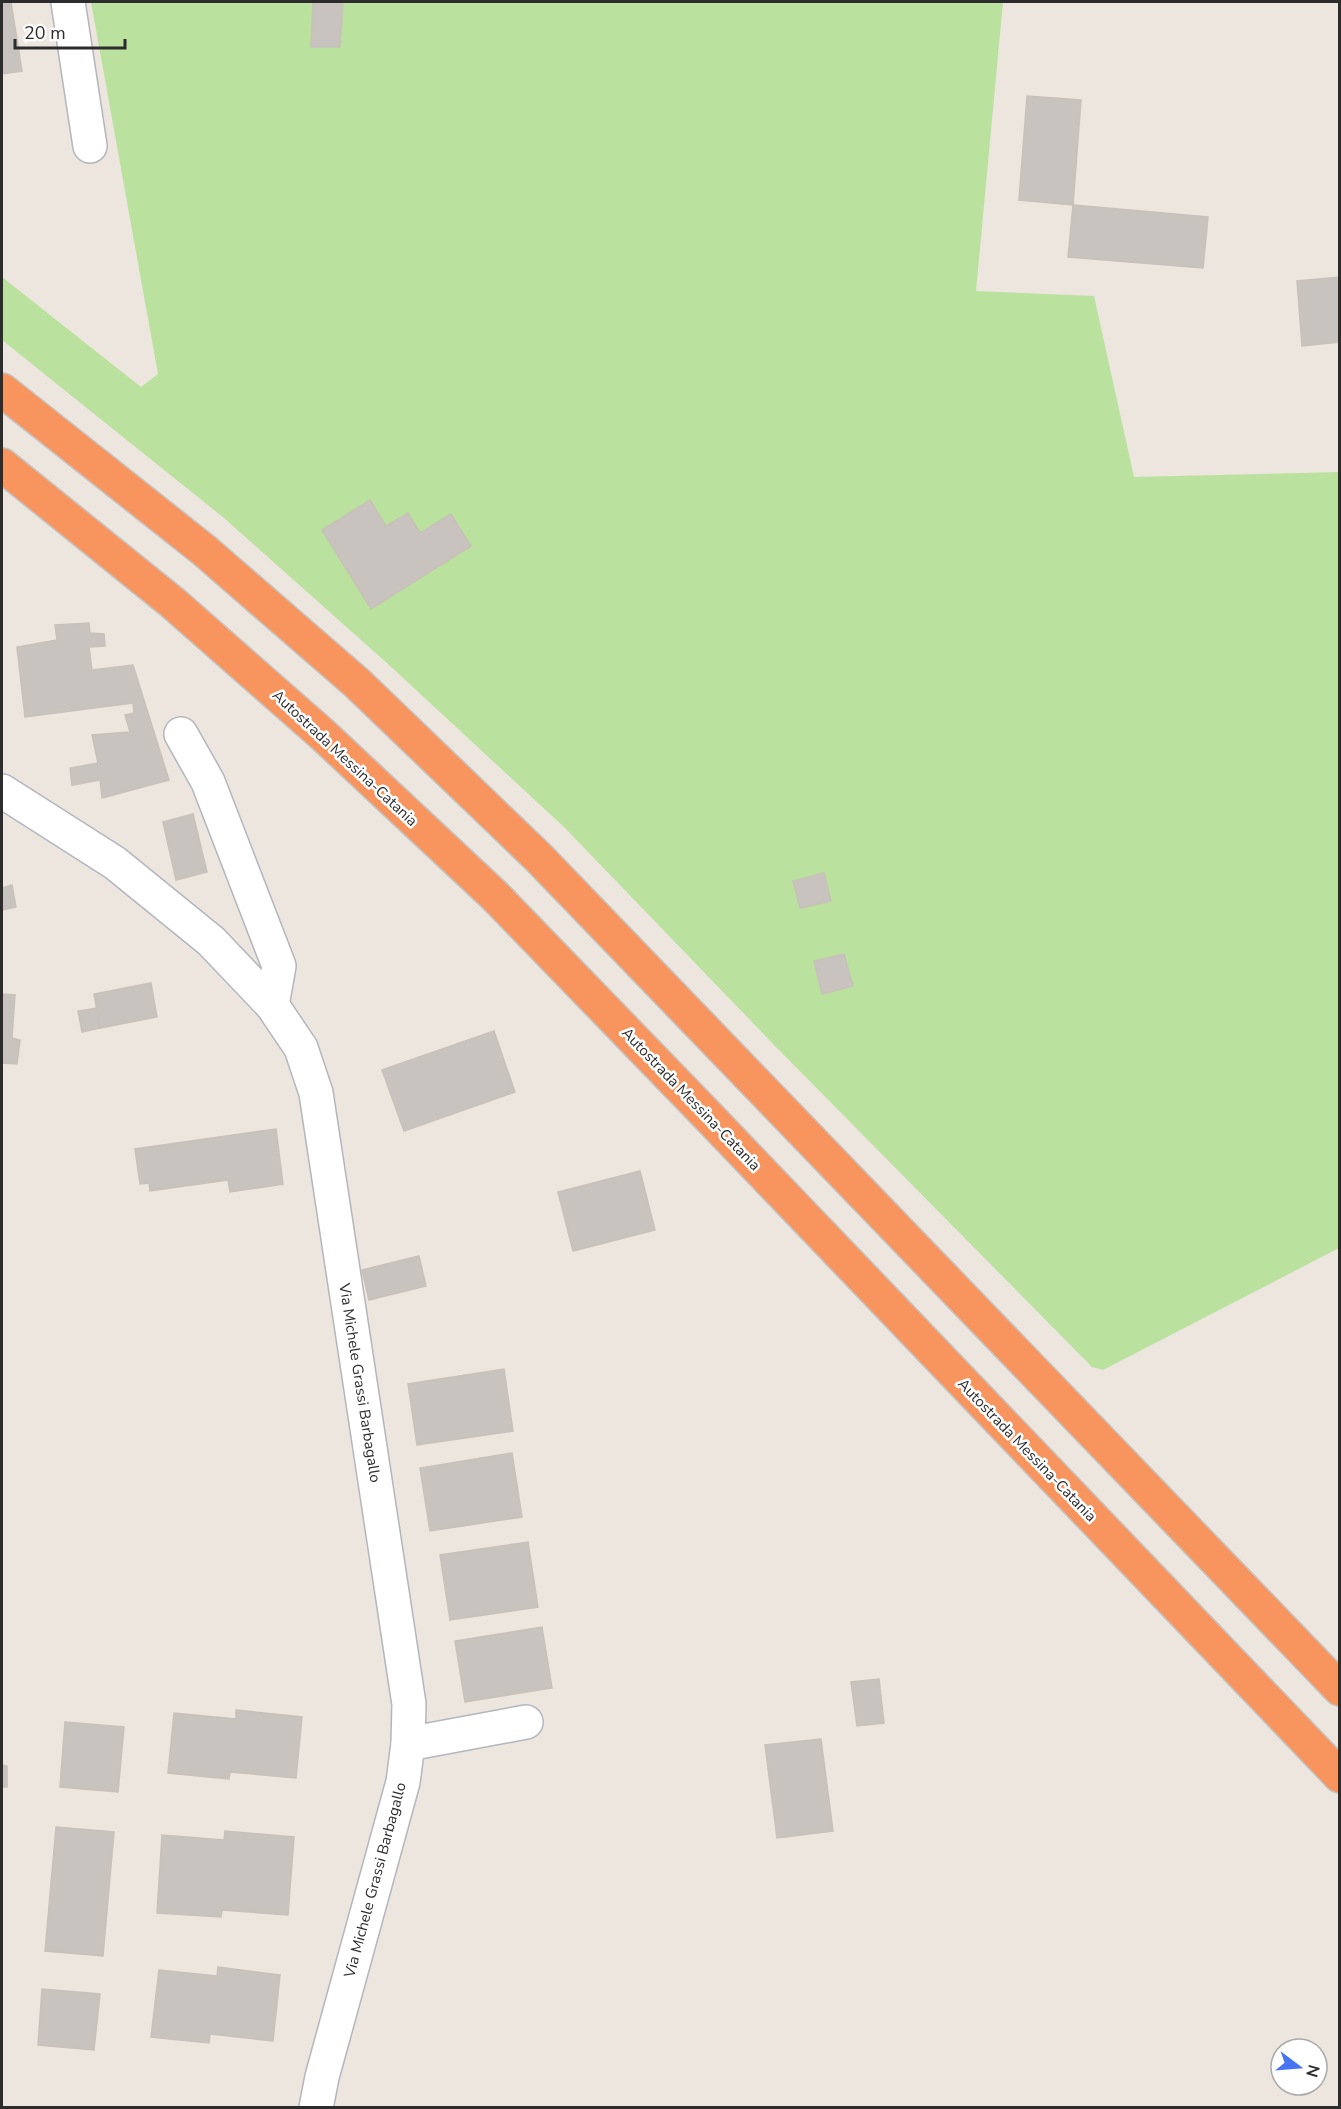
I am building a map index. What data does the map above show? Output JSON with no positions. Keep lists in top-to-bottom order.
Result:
{
  "streets": {
    "highway": ["Autostrada Messina-Catania"],
    "street": ["Via Michele Grassi Barbagallo"]
  },
  "scale_bar": "20 m",
  "north": "right"
}
